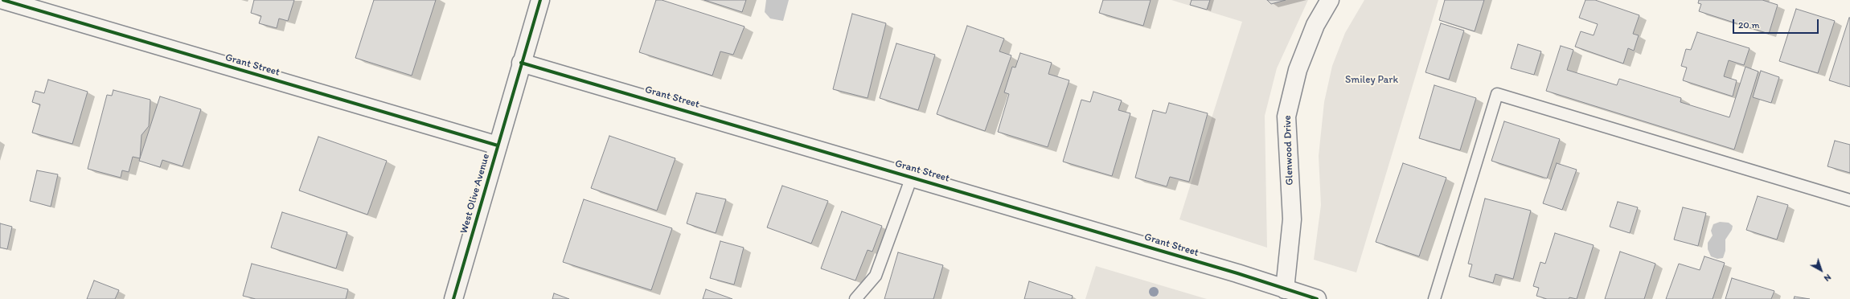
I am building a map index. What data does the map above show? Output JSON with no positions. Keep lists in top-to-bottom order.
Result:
{
  "streets": {
    "street": ["Grant Street", "Glenwood Drive", "West Olive Avenue"]
  },
  "crossings": [
    ["Grant Street", "Glenwood Drive"],
    ["Grant Street", "West Olive Avenue"]
  ],
  "parks": ["Smiley Park"],
  "scale_bar": "20 m",
  "north": "bottom right"
}
